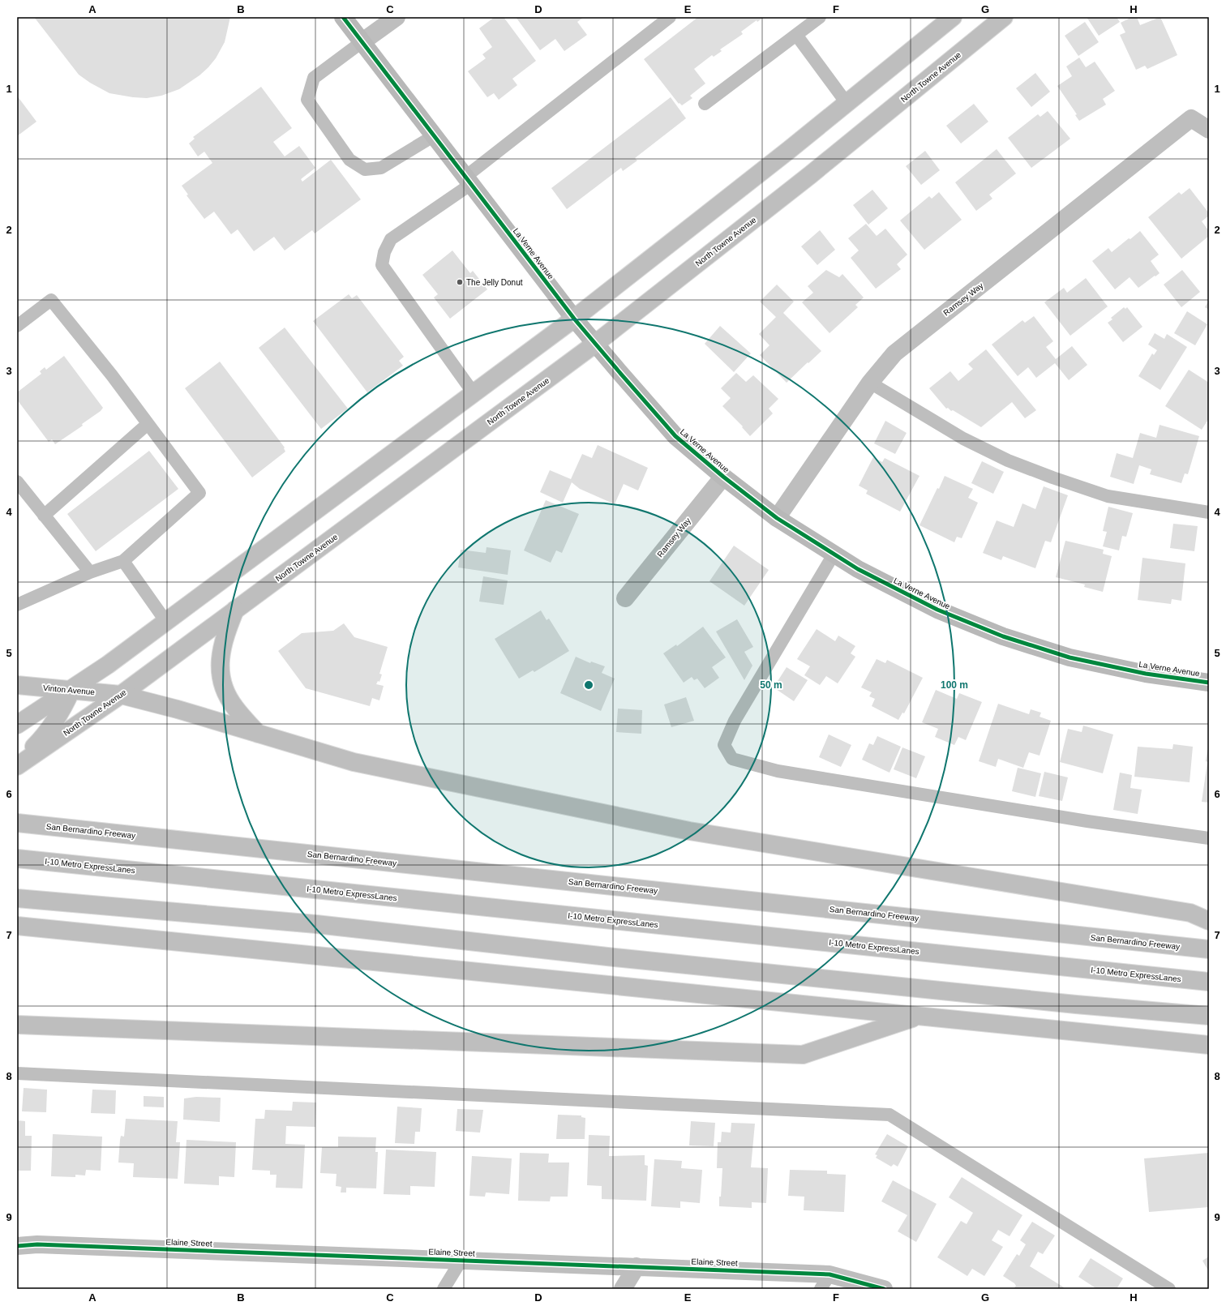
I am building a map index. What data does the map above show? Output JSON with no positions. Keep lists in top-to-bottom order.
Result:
{
  "streets": {
    "main road": [
      "North Towne Avenue",
      "La Verne Avenue",
      "Ramsey Way",
      "Vinton Avenue",
      "San Bernardino Freeway",
      "I-10 Metro ExpressLanes",
      "Elaine Street"
    ]
  },
  "crossings": [
    ["North Towne Avenue", "La Verne Avenue"],
    ["North Towne Avenue", "Vinton Avenue"],
    ["La Verne Avenue", "Ramsey Way"]
  ],
  "places": ["The Jelly Donut"],
  "grid": {
    "columns": [
      "A",
      "B",
      "C",
      "D",
      "E",
      "F",
      "G",
      "H"
    ],
    "rows": [
      "1",
      "2",
      "3",
      "4",
      "5",
      "6",
      "7",
      "8",
      "9"
    ]
  },
  "rings": ["50 m", "100 m"]
}
